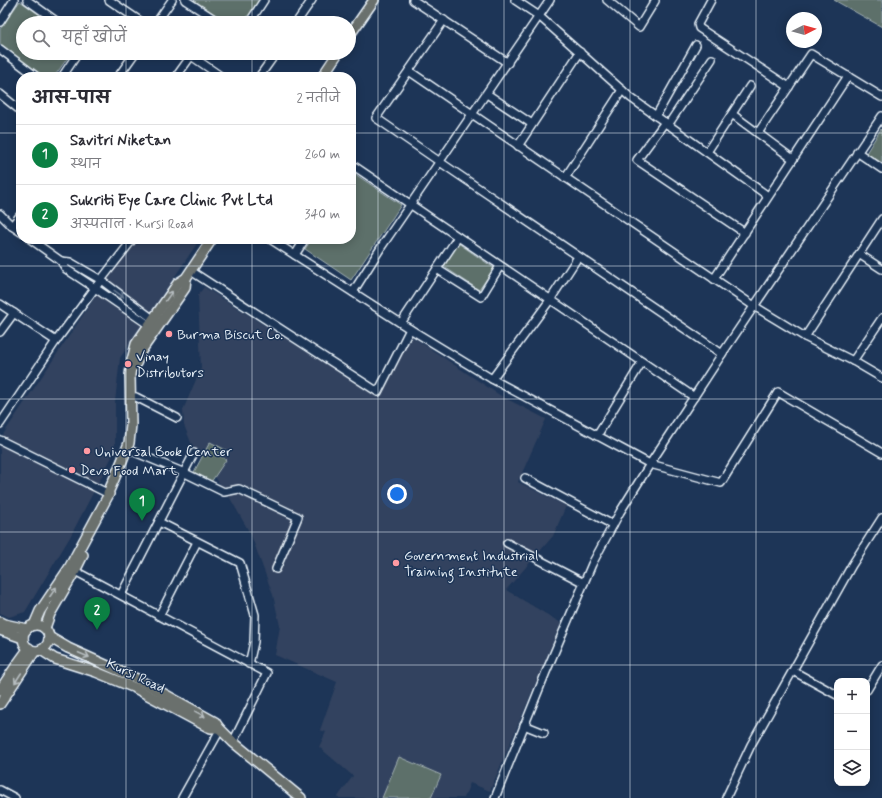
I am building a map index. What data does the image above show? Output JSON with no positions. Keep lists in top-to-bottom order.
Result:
{
  "streets": {
    "main road": ["Kursi Road"]
  },
  "places": [
    "Burma Biscut Co.",
    "Vinay Distributors",
    "Universal Book Center",
    "Deva Food Mart",
    "Government Industrial Training Institute"
  ],
  "north": "right",
  "page": {
    "search": "यहाँ खोजें",
    "heading": ["आस-पास", "2 नतीजे"],
    "list": [
      {
        "mark": "1",
        "name": "Savitri Niketan",
        "note": "स्थान",
        "value": "260 m"
      },
      {
        "mark": "2",
        "name": "Sukriti Eye Care Clinic Pvt Ltd",
        "note": "अस्पताल · Kursi Road",
        "value": "340 m"
      }
    ],
    "pins": ["1", "2"],
    "map_buttons": ["+", "−"]
  }
}
